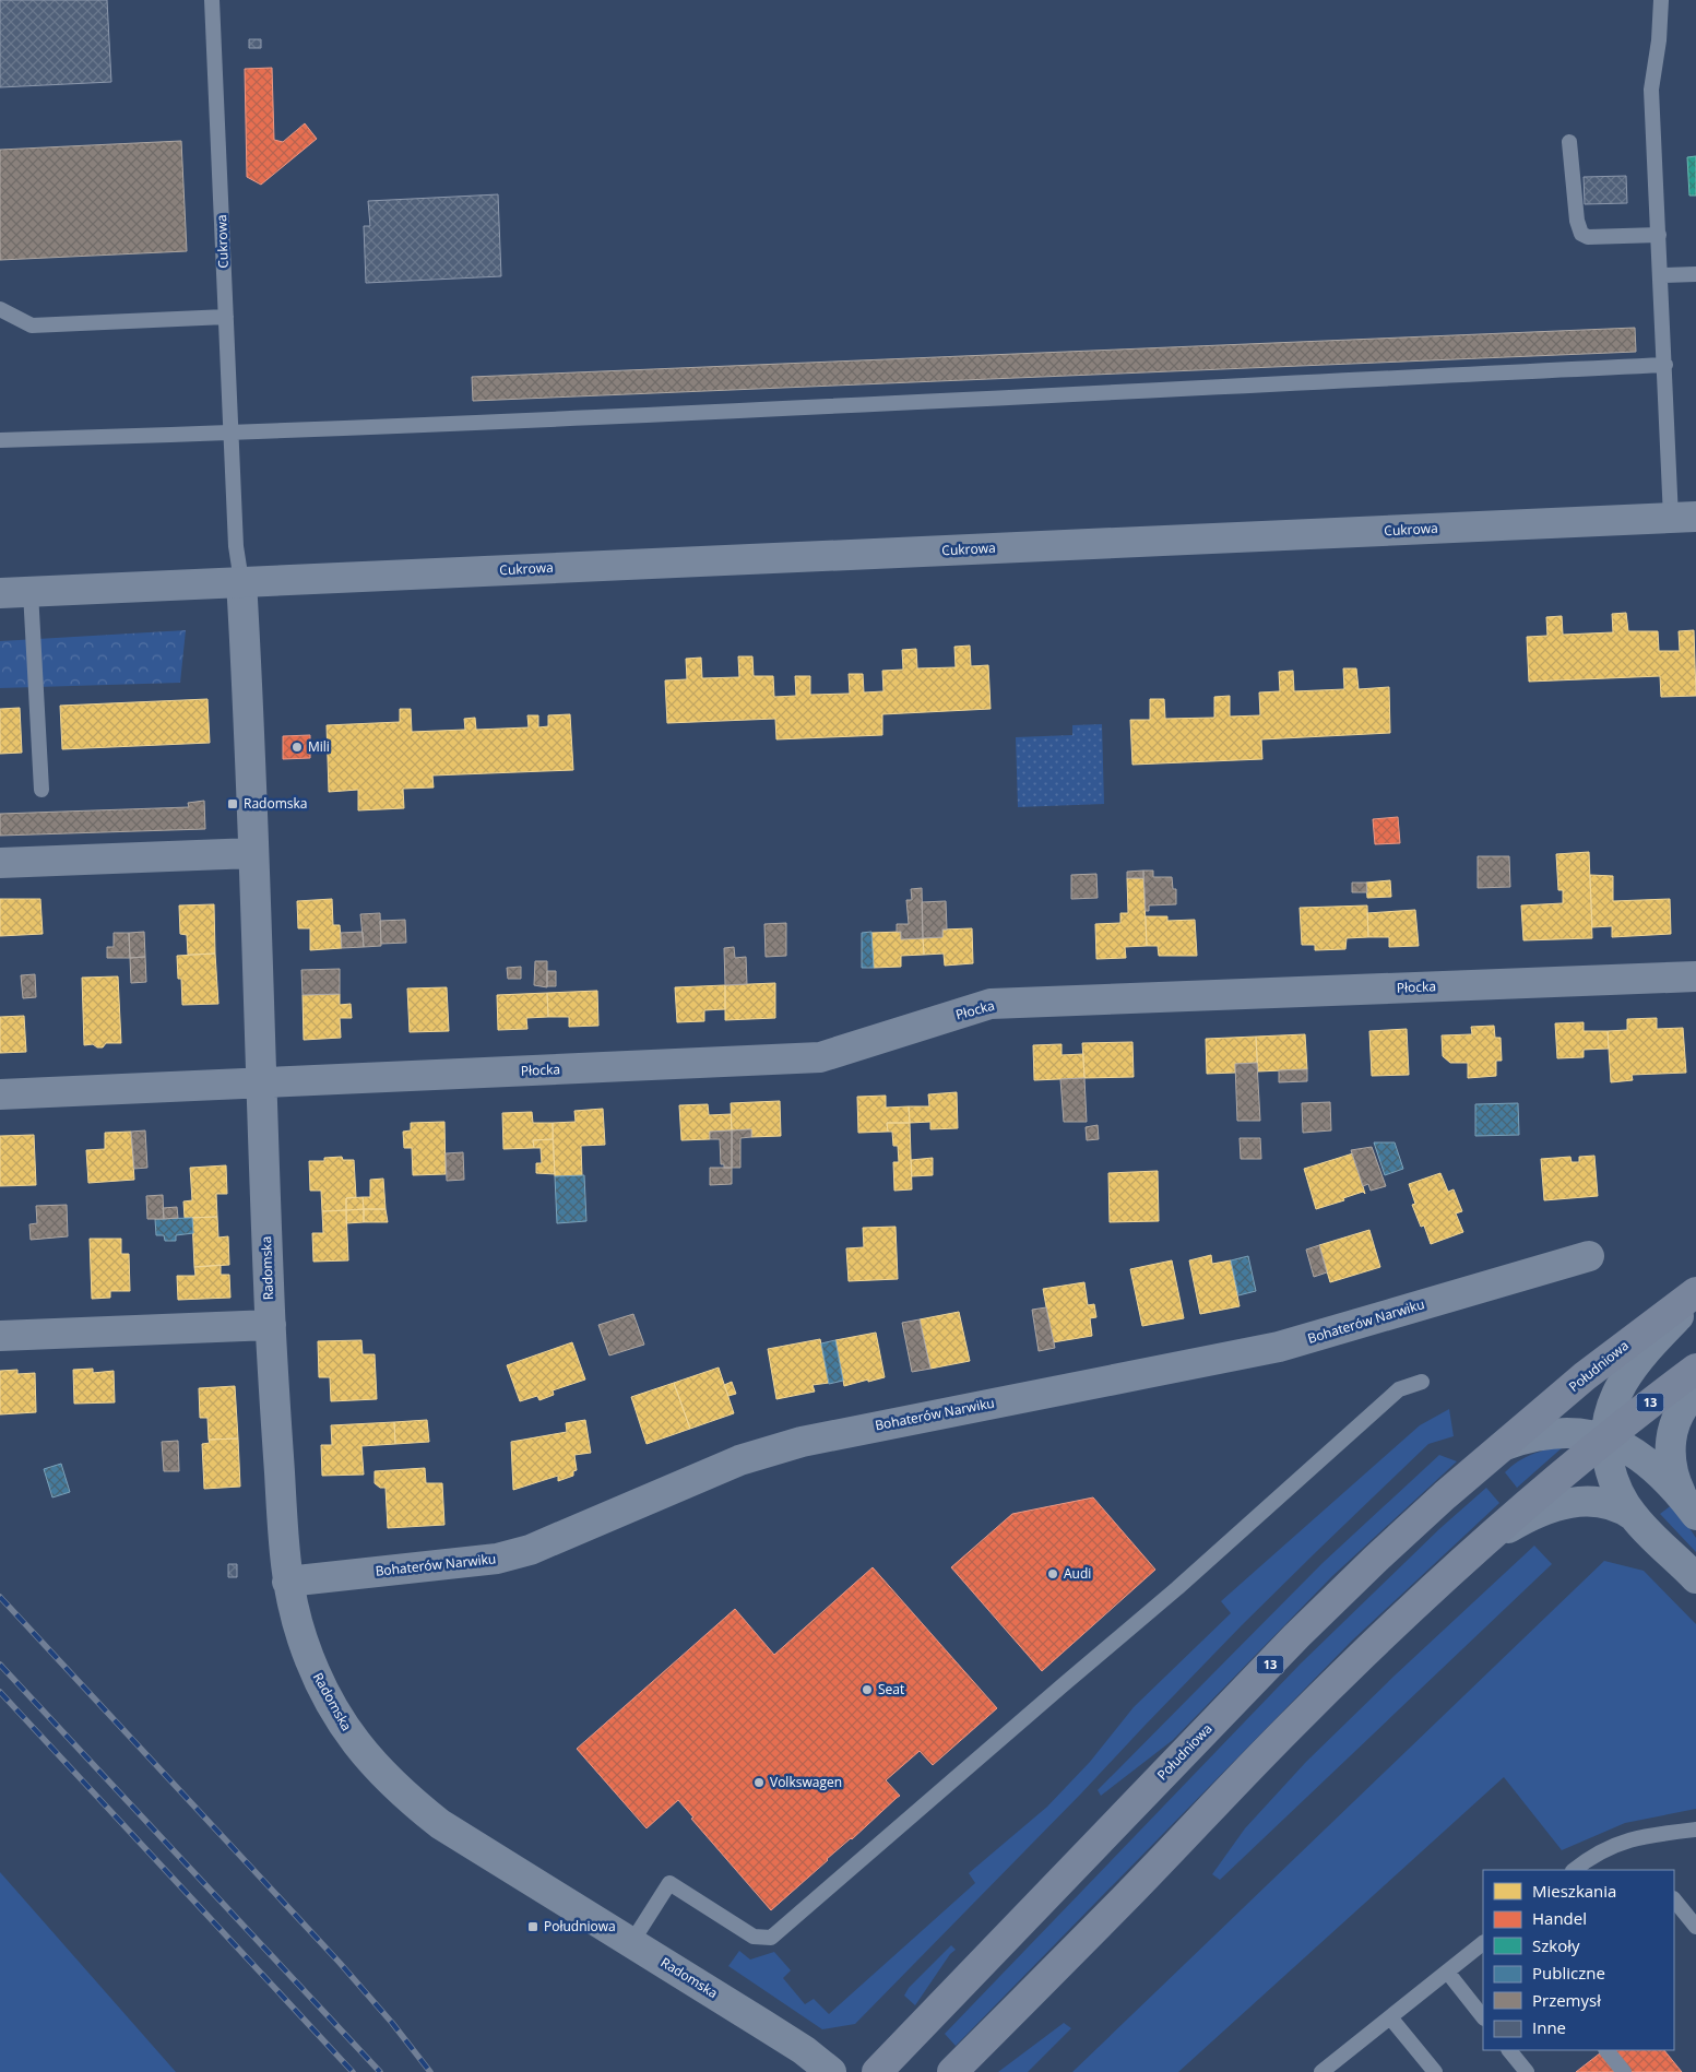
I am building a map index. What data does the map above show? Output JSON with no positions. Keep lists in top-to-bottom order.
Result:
{
  "streets": {
    "main road": ["Południowa", "13"],
    "street": [
      "Cukrowa",
      "Płocka",
      "Radomska",
      "Bohaterów Narwiku"
    ]
  },
  "crossings": [
    ["Cukrowa", "Radomska"],
    ["Płocka", "Radomska"],
    ["Radomska", "Bohaterów Narwiku"]
  ],
  "places": {
    "other": [
      "Mili",
      "Audi",
      "Seat",
      "Volkswagen"
    ],
    "transit": ["Radomska", "Południowa"]
  },
  "legend": [
    "Mieszkania",
    "Handel",
    "Szkoły",
    "Publiczne",
    "Przemysł",
    "Inne"
  ]
}
